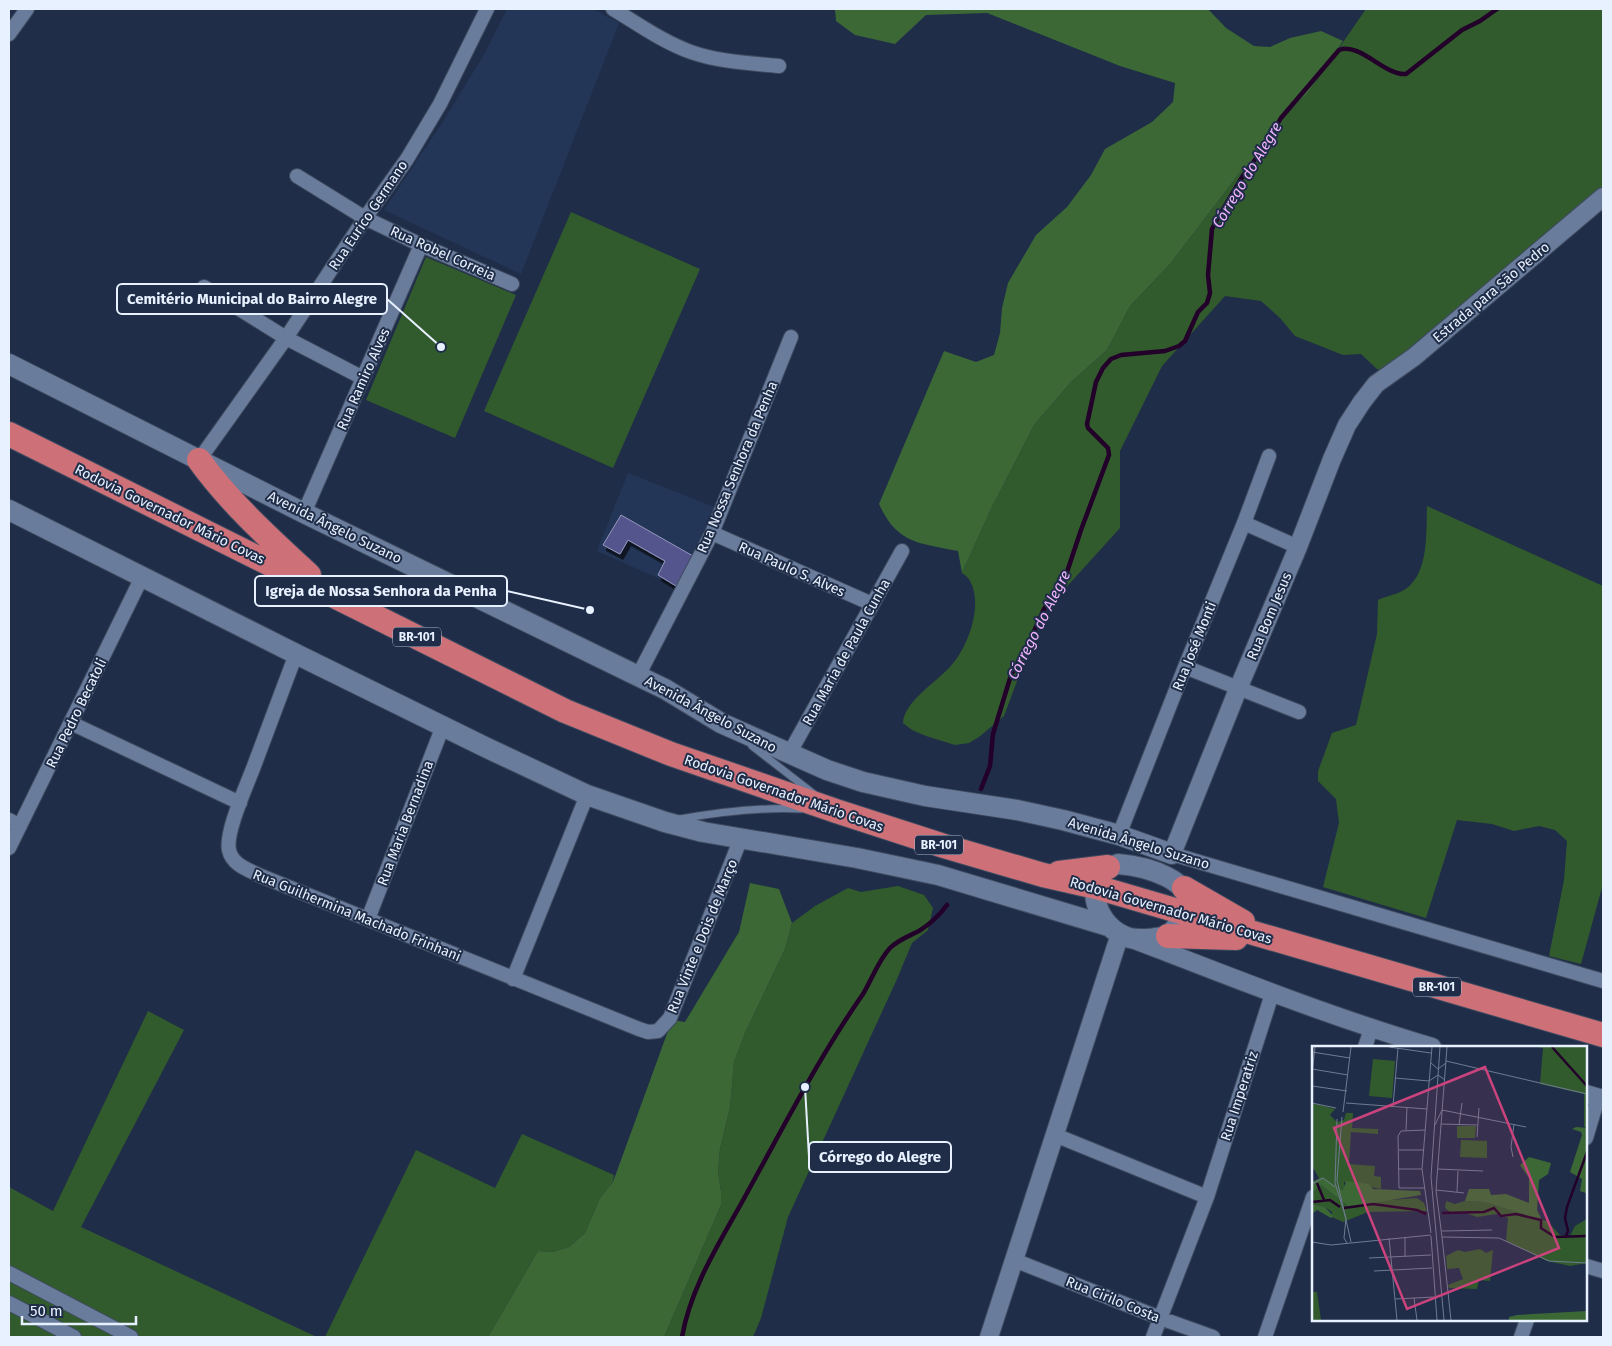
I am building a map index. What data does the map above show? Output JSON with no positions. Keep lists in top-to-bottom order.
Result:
{
  "streets": {
    "highway": ["Rodovia Governador Mário Covas", "BR-101"],
    "main road": ["Avenida Ângelo Suzano"],
    "street": [
      "Rua Eurico Germano",
      "Rua Robel Correia",
      "Estrada para São Pedro",
      "Rua Ramiro Alves",
      "Rua Nossa Senhora da Penha",
      "Rua Paulo S. Alves",
      "Rua Bom Jesus",
      "Rua José Monti",
      "Rua Maria de Paula Cunha",
      "Rua Pedro Becatoli",
      "Rua Maria Bernadina",
      "Rua Guilhermina Machado Frinhani",
      "Rua Vinte e Dois de Março",
      "Rua Imperatriz",
      "Rua Cirilo Costa"
    ]
  },
  "crossings": [
    ["Rua Eurico Germano", "Rua Robel Correia"],
    ["Rua Eurico Germano", "Avenida Ângelo Suzano"],
    ["Rua Robel Correia", "Rua Ramiro Alves"],
    ["Estrada para São Pedro", "Rua Bom Jesus"],
    ["Rua Ramiro Alves", "Avenida Ângelo Suzano"],
    ["Rua Nossa Senhora da Penha", "Avenida Ângelo Suzano"],
    ["Rua Nossa Senhora da Penha", "Rua Paulo S. Alves"],
    ["Avenida Ângelo Suzano", "Rua Bom Jesus"],
    ["Avenida Ângelo Suzano", "Rua José Monti"],
    ["Avenida Ângelo Suzano", "Rua Maria de Paula Cunha"],
    ["Rua Paulo S. Alves", "Rua Maria de Paula Cunha"],
    ["Rua Maria Bernadina", "Rua Guilhermina Machado Frinhani"],
    ["Rua Guilhermina Machado Frinhani", "Rua Vinte e Dois de Março"],
    ["Rua Imperatriz", "Rua Cirilo Costa"]
  ],
  "water": ["Córrego do Alegre"],
  "places": ["Cemitério Municipal do Bairro Alegre", "Igreja de Nossa Senhora da Penha", "Córrego do Alegre"],
  "scale_bar": "50 m"
}
